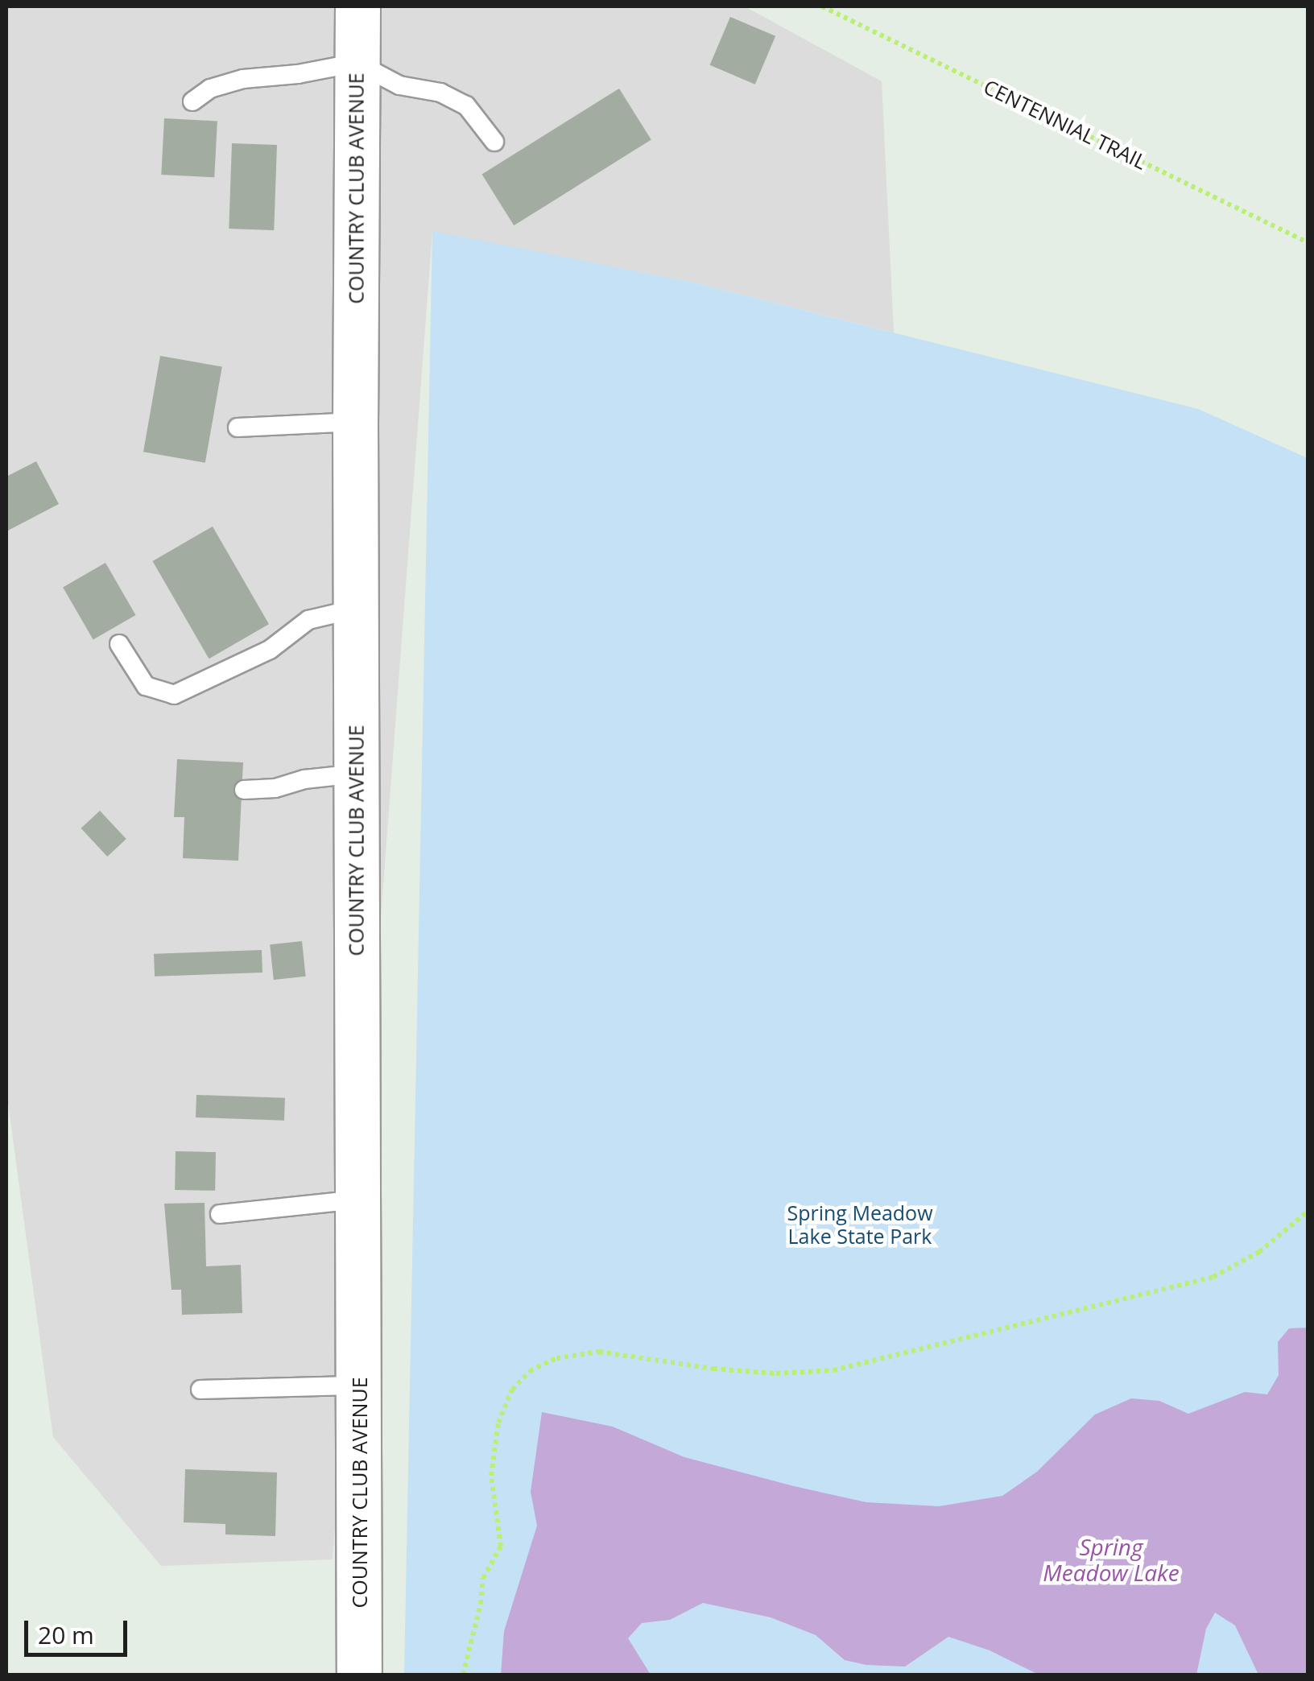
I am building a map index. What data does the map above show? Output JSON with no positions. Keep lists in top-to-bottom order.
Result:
{
  "streets": {
    "street": ["COUNTRY CLUB AVENUE"],
    "path": ["CENTENNIAL TRAIL"]
  },
  "water": ["Spring Meadow Lake"],
  "parks": ["Spring Meadow Lake State Park"],
  "scale_bar": "20 m"
}
